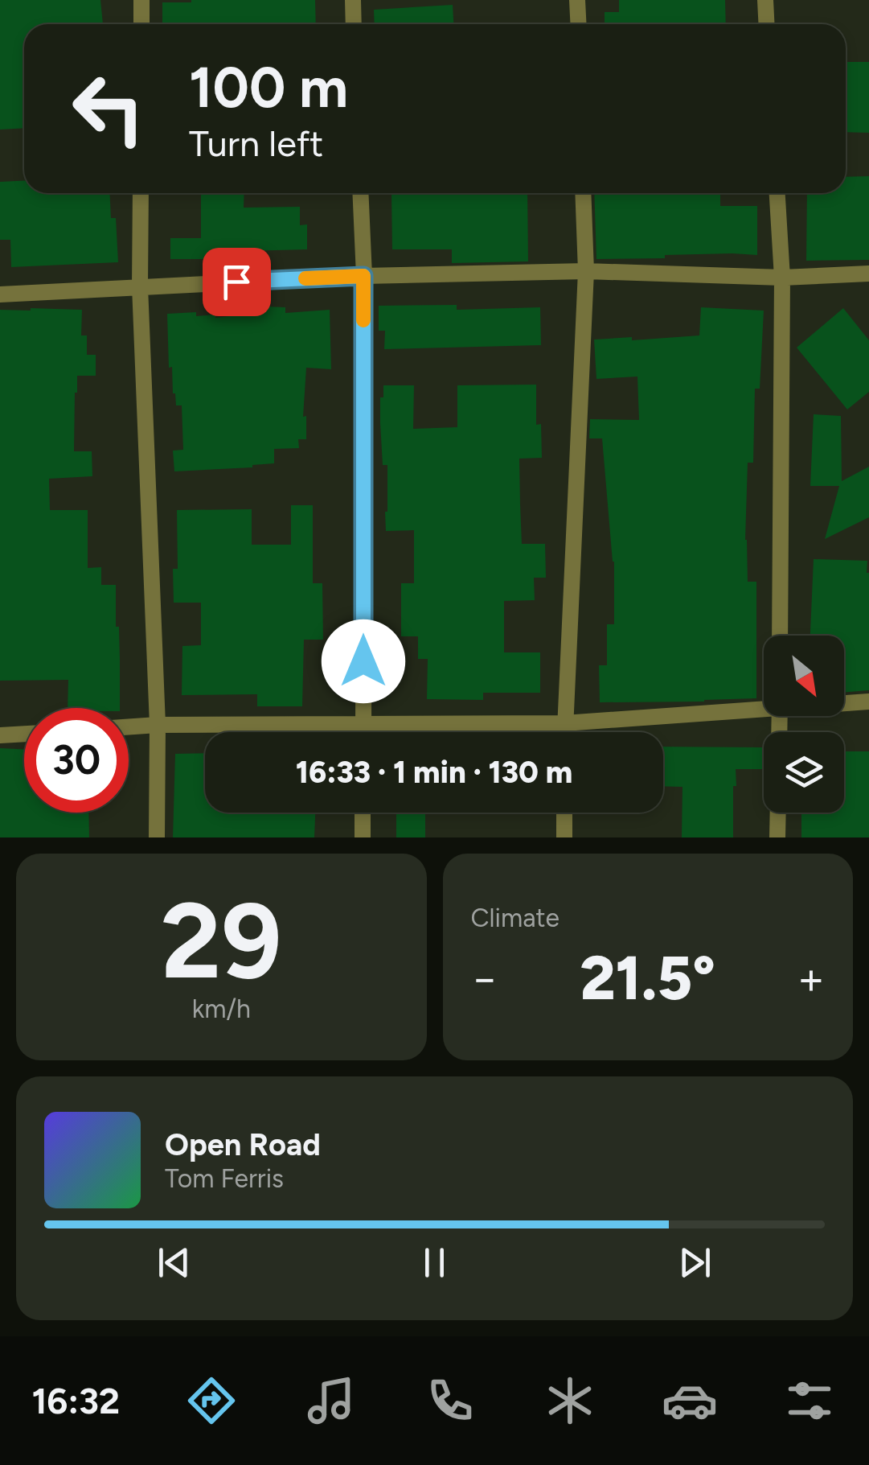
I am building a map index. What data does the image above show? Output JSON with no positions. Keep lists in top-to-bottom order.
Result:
{
  "north": "bottom right",
  "page": {
    "turn": ["100 m", "Turn left"],
    "limit": "30",
    "trip": "16:33 · 1 min · 130 m",
    "tile": [
      ["29", "km/h"],
      "Climate"
    ],
    "heat": ["−", "21.5°", "+"],
    "song": ["Open Road", "Tom Ferris"],
    "tabs": "16:32"
  }
}
